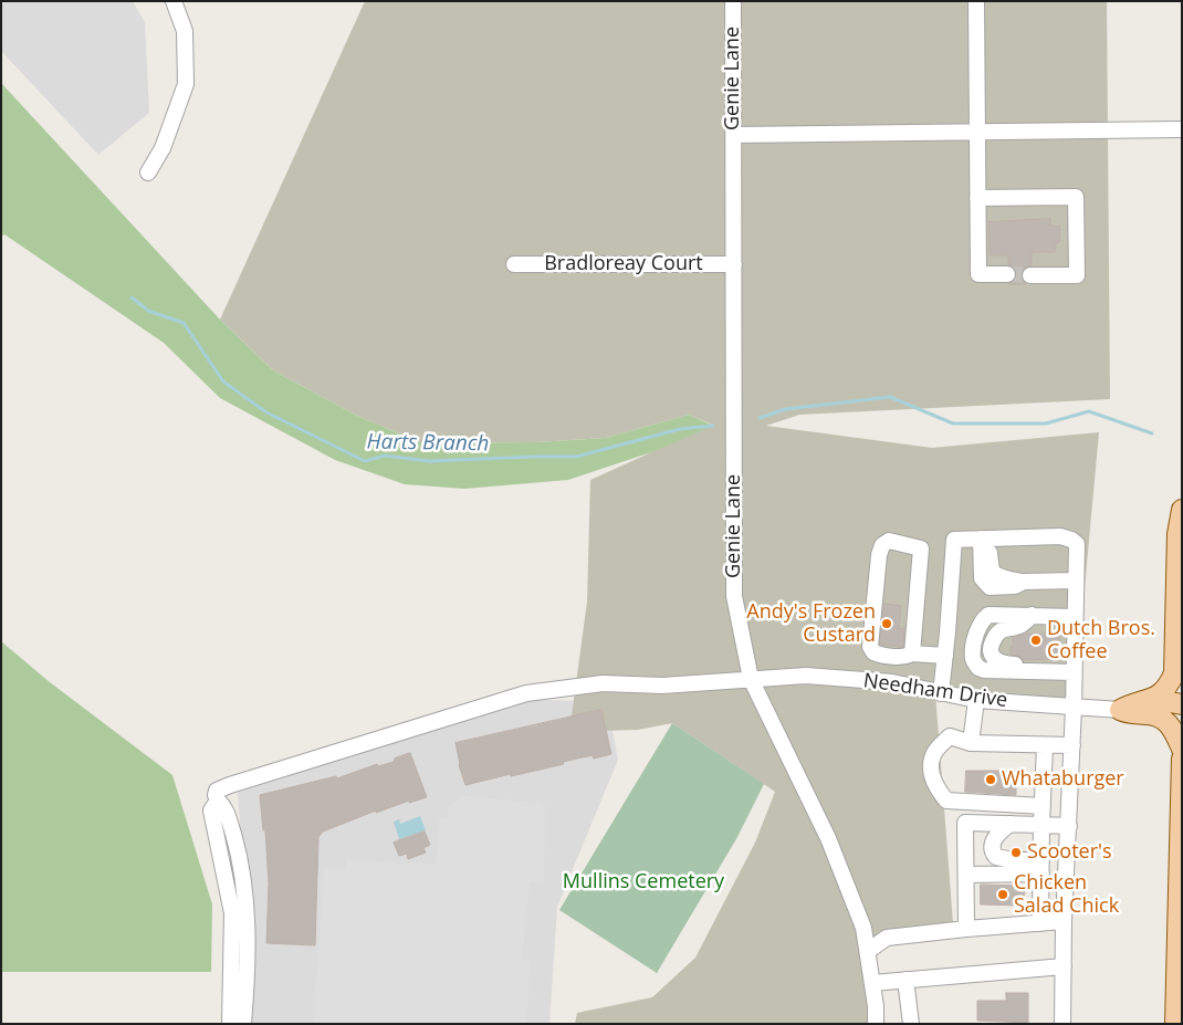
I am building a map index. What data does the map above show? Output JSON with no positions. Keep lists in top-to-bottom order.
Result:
{
  "streets": {
    "street": ["Genie Lane", "Bradloreay Court", "Needham Drive"]
  },
  "crossings": [
    ["Genie Lane", "Bradloreay Court"],
    ["Genie Lane", "Needham Drive"]
  ],
  "water": ["Harts Branch"],
  "parks": ["Mullins Cemetery"],
  "places": [
    "Andy's Frozen Custard",
    "Dutch Bros. Coffee",
    "Whataburger",
    "Scooter's",
    "Chicken Salad Chick"
  ]
}
